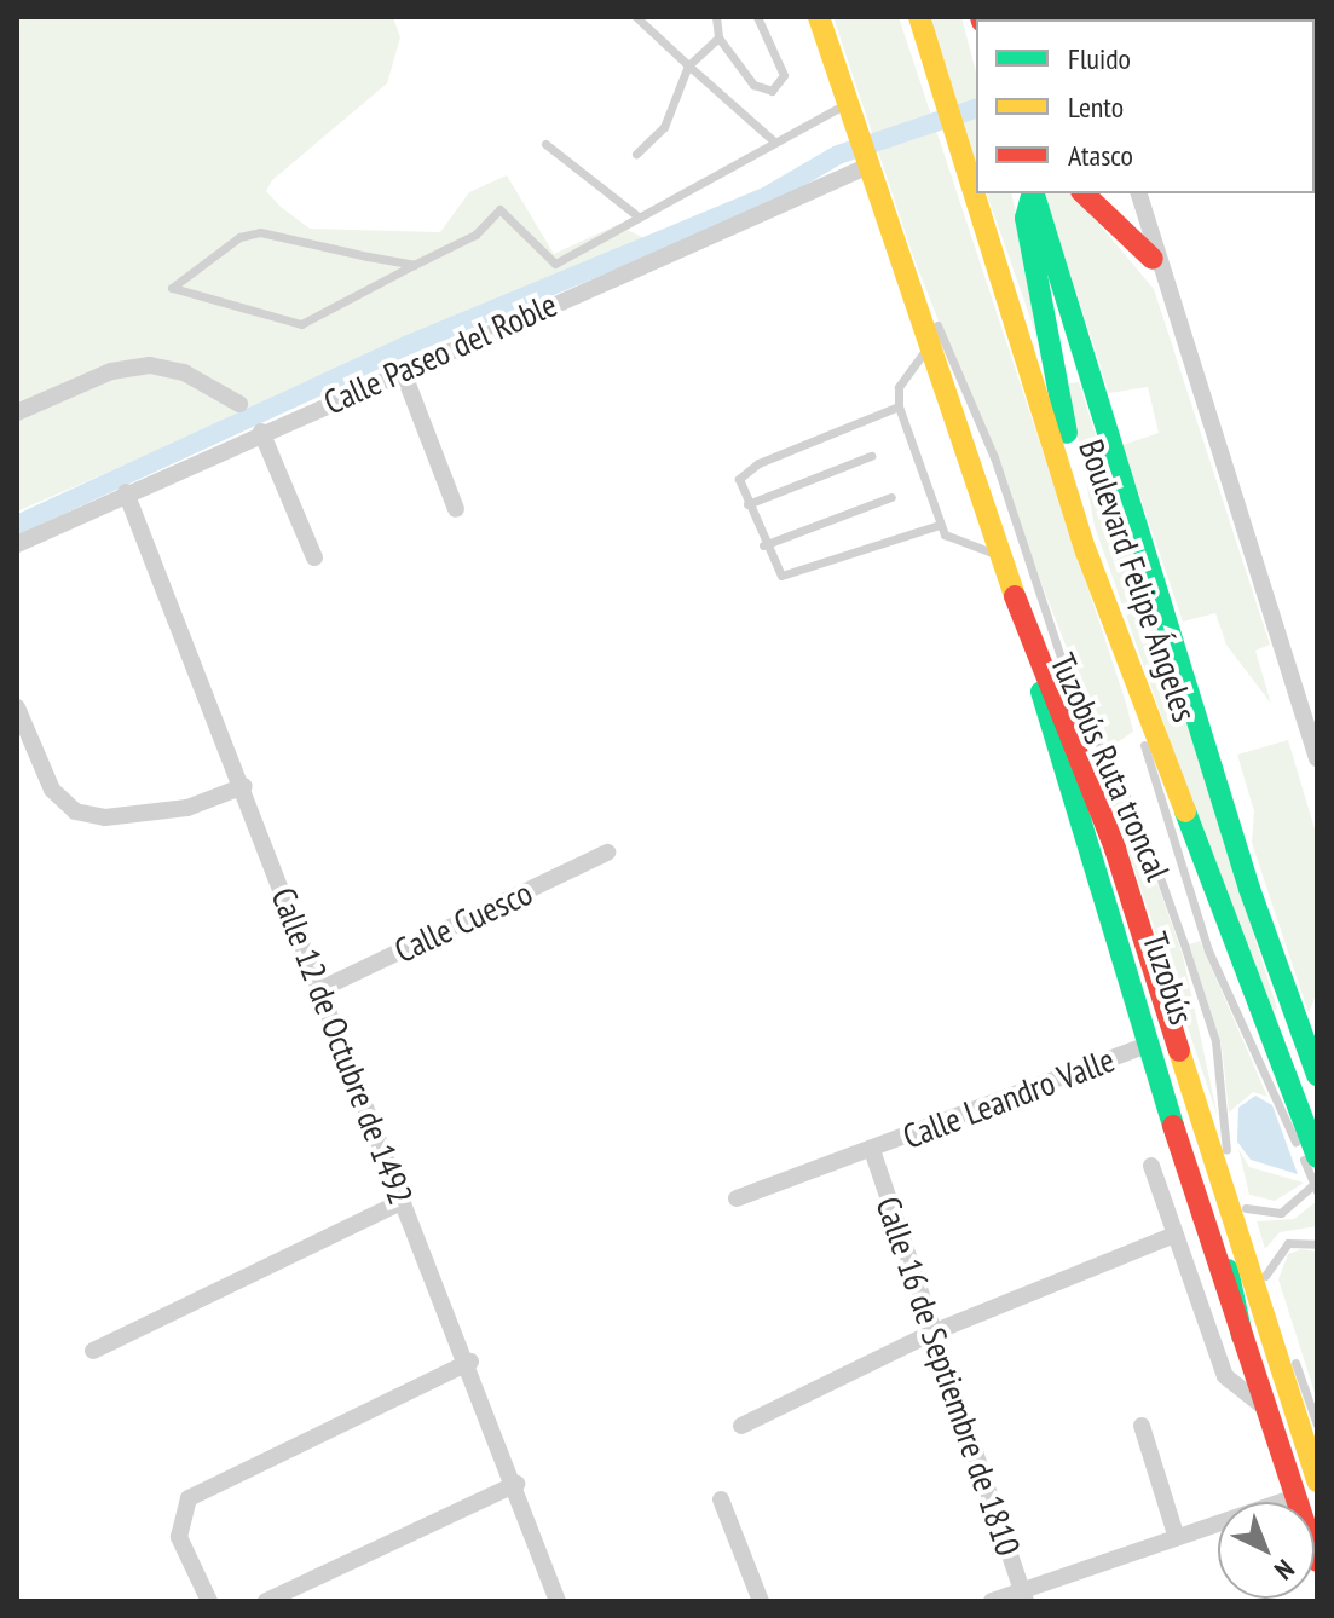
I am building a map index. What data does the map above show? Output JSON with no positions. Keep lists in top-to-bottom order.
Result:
{
  "streets": {
    "main road": ["Boulevard Felipe Ángeles"],
    "street": [
      "Calle Paseo del Roble",
      "Calle Cuesco",
      "Calle 12 de Octubre de 1492",
      "Calle Leandro Valle",
      "Calle 16 de Septiembre de 1810"
    ],
    "lane": ["Tuzobús Ruta troncal", "Tuzobús"]
  },
  "crossings": [
    ["Calle Paseo del Roble", "Tuzobús Ruta troncal"],
    ["Calle Paseo del Roble", "Calle 12 de Octubre de 1492"],
    ["Boulevard Felipe Ángeles", "Tuzobús Ruta troncal"],
    ["Tuzobús Ruta troncal", "Tuzobús"],
    ["Calle Cuesco", "Calle 12 de Octubre de 1492"],
    ["Calle Leandro Valle", "Calle 16 de Septiembre de 1810"]
  ],
  "legend": ["Fluido", "Lento", "Atasco"],
  "north": "bottom right"
}
